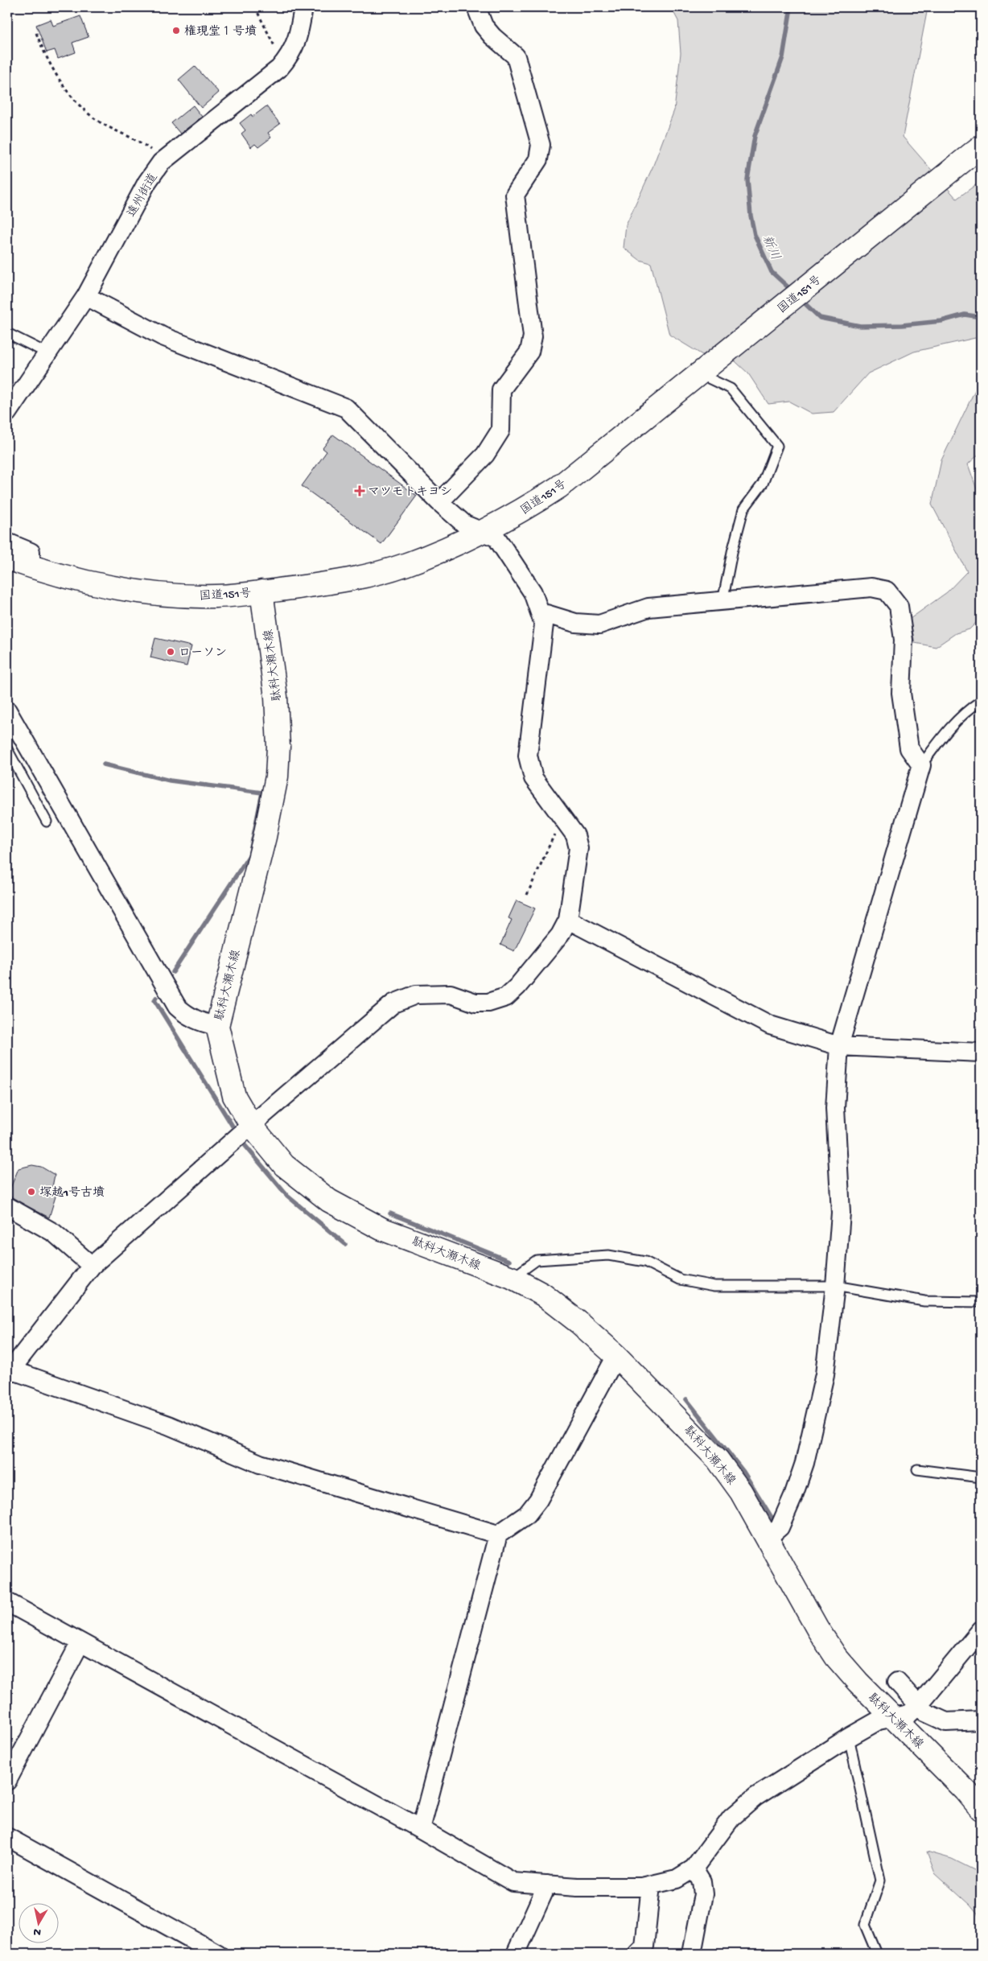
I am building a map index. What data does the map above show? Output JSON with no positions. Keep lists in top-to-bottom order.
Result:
{
  "streets": {
    "main road": ["国道151号", "駄科大瀬木線"],
    "street": ["遠州街道"]
  },
  "crossings": [
    ["国道151号", "駄科大瀬木線"]
  ],
  "water": ["新川"],
  "places": {
    "other": ["権現堂１号墳", "ローソン", "塚越1号古墳"],
    "health": ["マツモトキヨシ"]
  },
  "north": "bottom"
}
